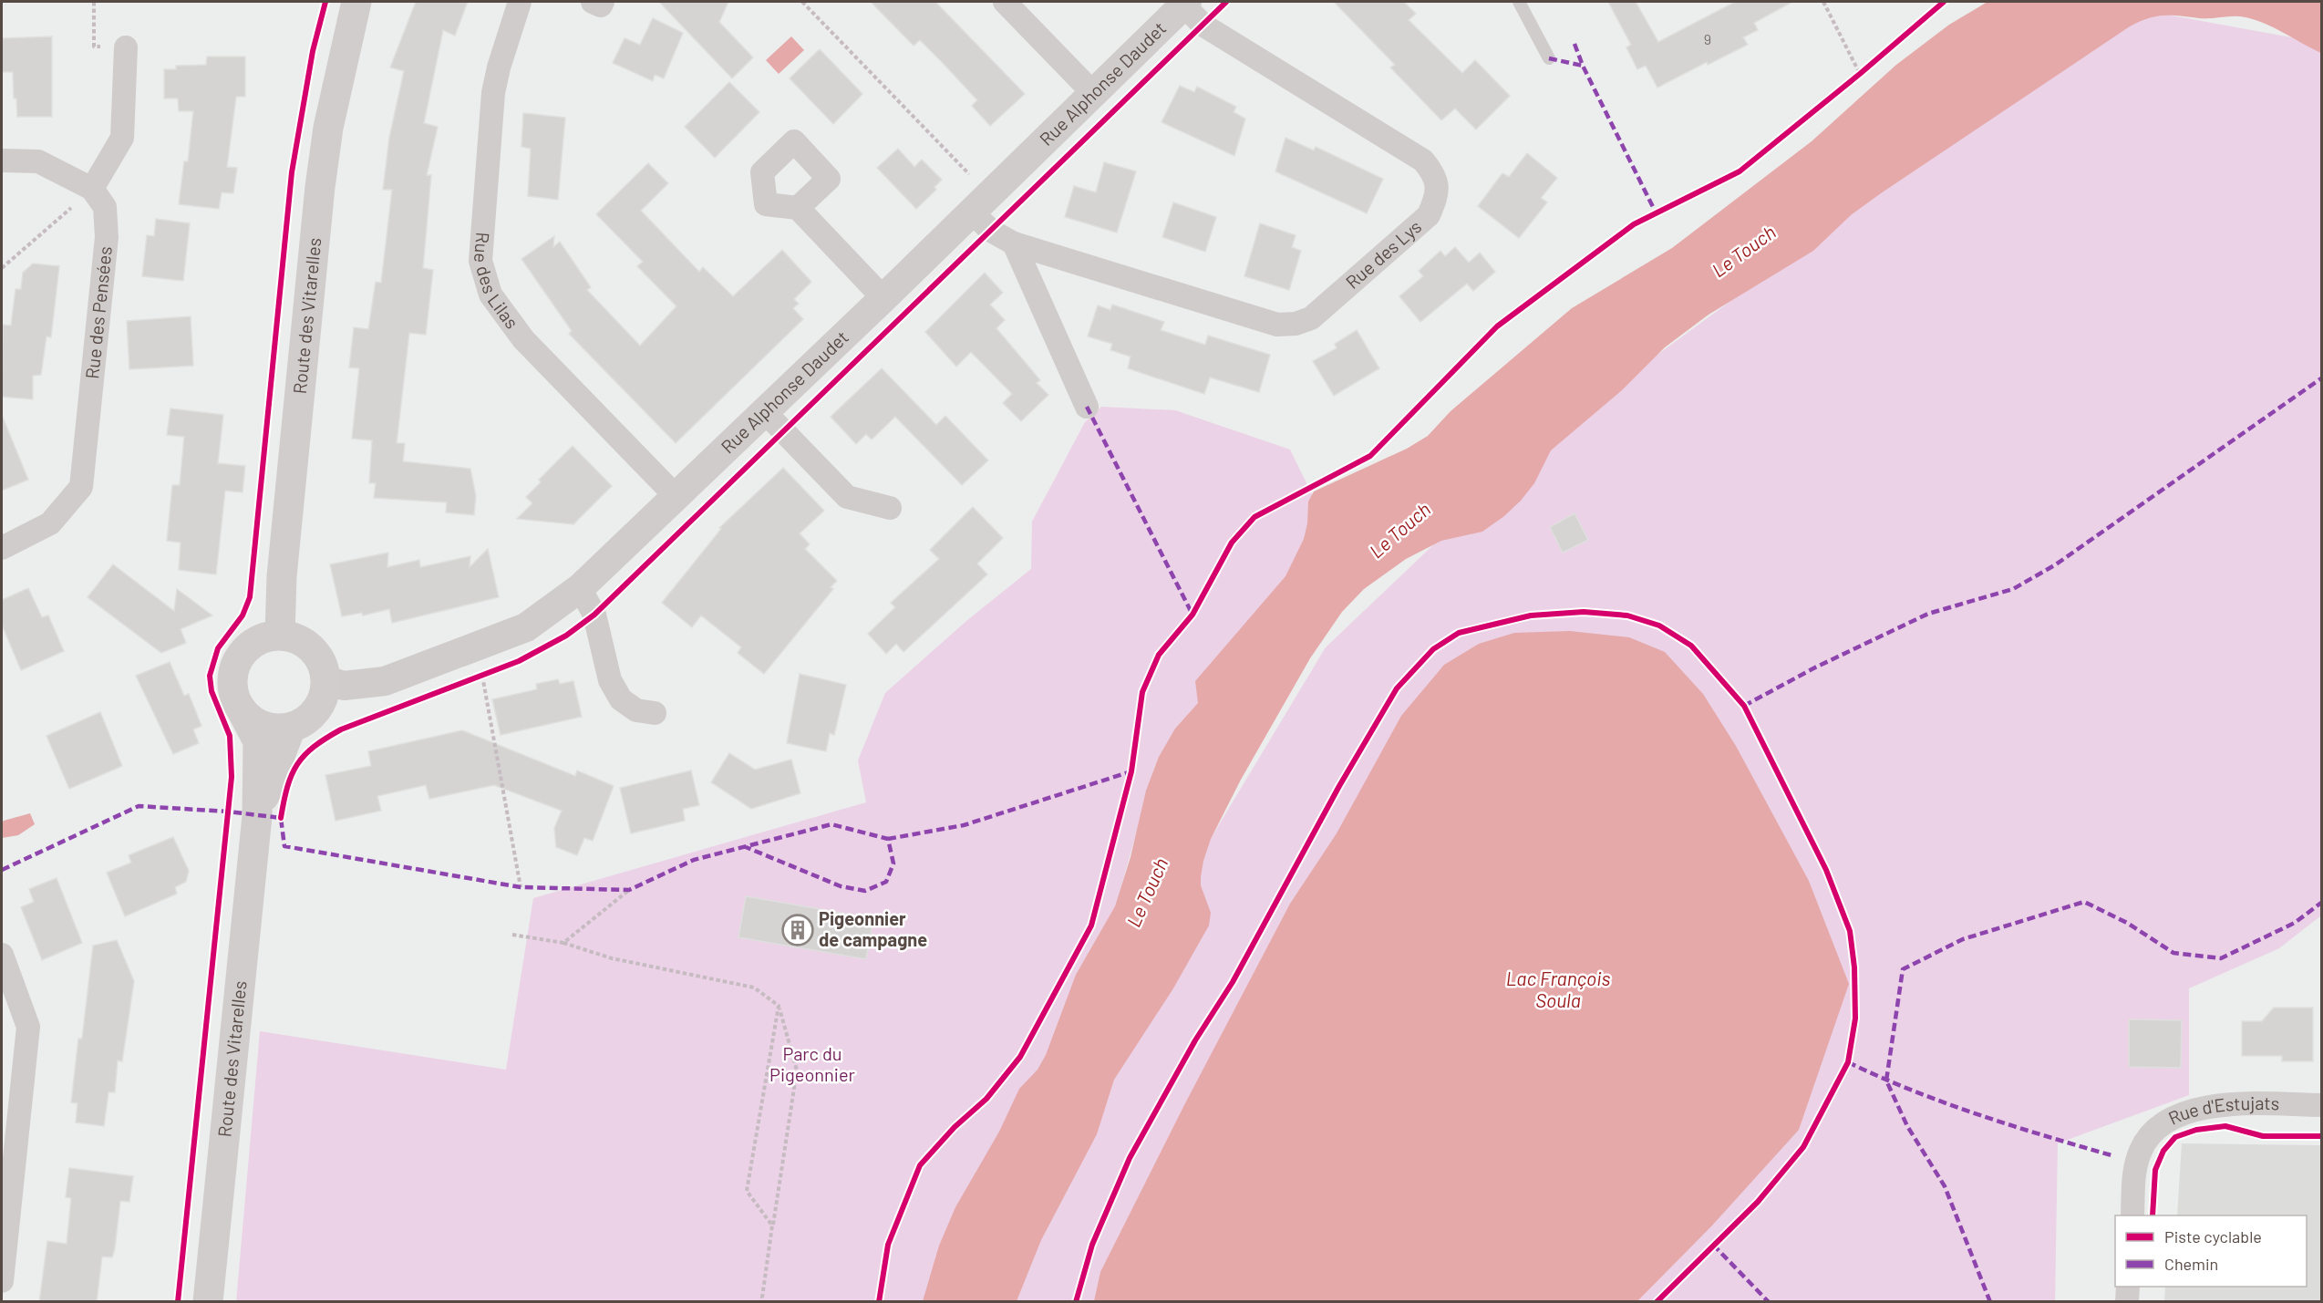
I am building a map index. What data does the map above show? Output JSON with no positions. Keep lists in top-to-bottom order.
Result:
{
  "streets": {
    "main road": ["Route des Vitarelles"],
    "street": [
      "Rue Alphonse Daudet",
      "Rue des Lys",
      "Rue des Lilas",
      "Rue des Pensées",
      "Rue d'Estujats"
    ]
  },
  "crossings": [
    ["Rue Alphonse Daudet", "Rue des Lys"],
    ["Rue Alphonse Daudet", "Rue des Lilas"],
    ["Rue Alphonse Daudet", "Route des Vitarelles"]
  ],
  "water": ["Le Touch", "Lac François Soula"],
  "parks": ["Parc du Pigeonnier"],
  "places": {
    "building": ["Pigeonnier de campagne"]
  },
  "house_numbers": ["9"],
  "legend": ["Piste cyclable", "Chemin"]
}
